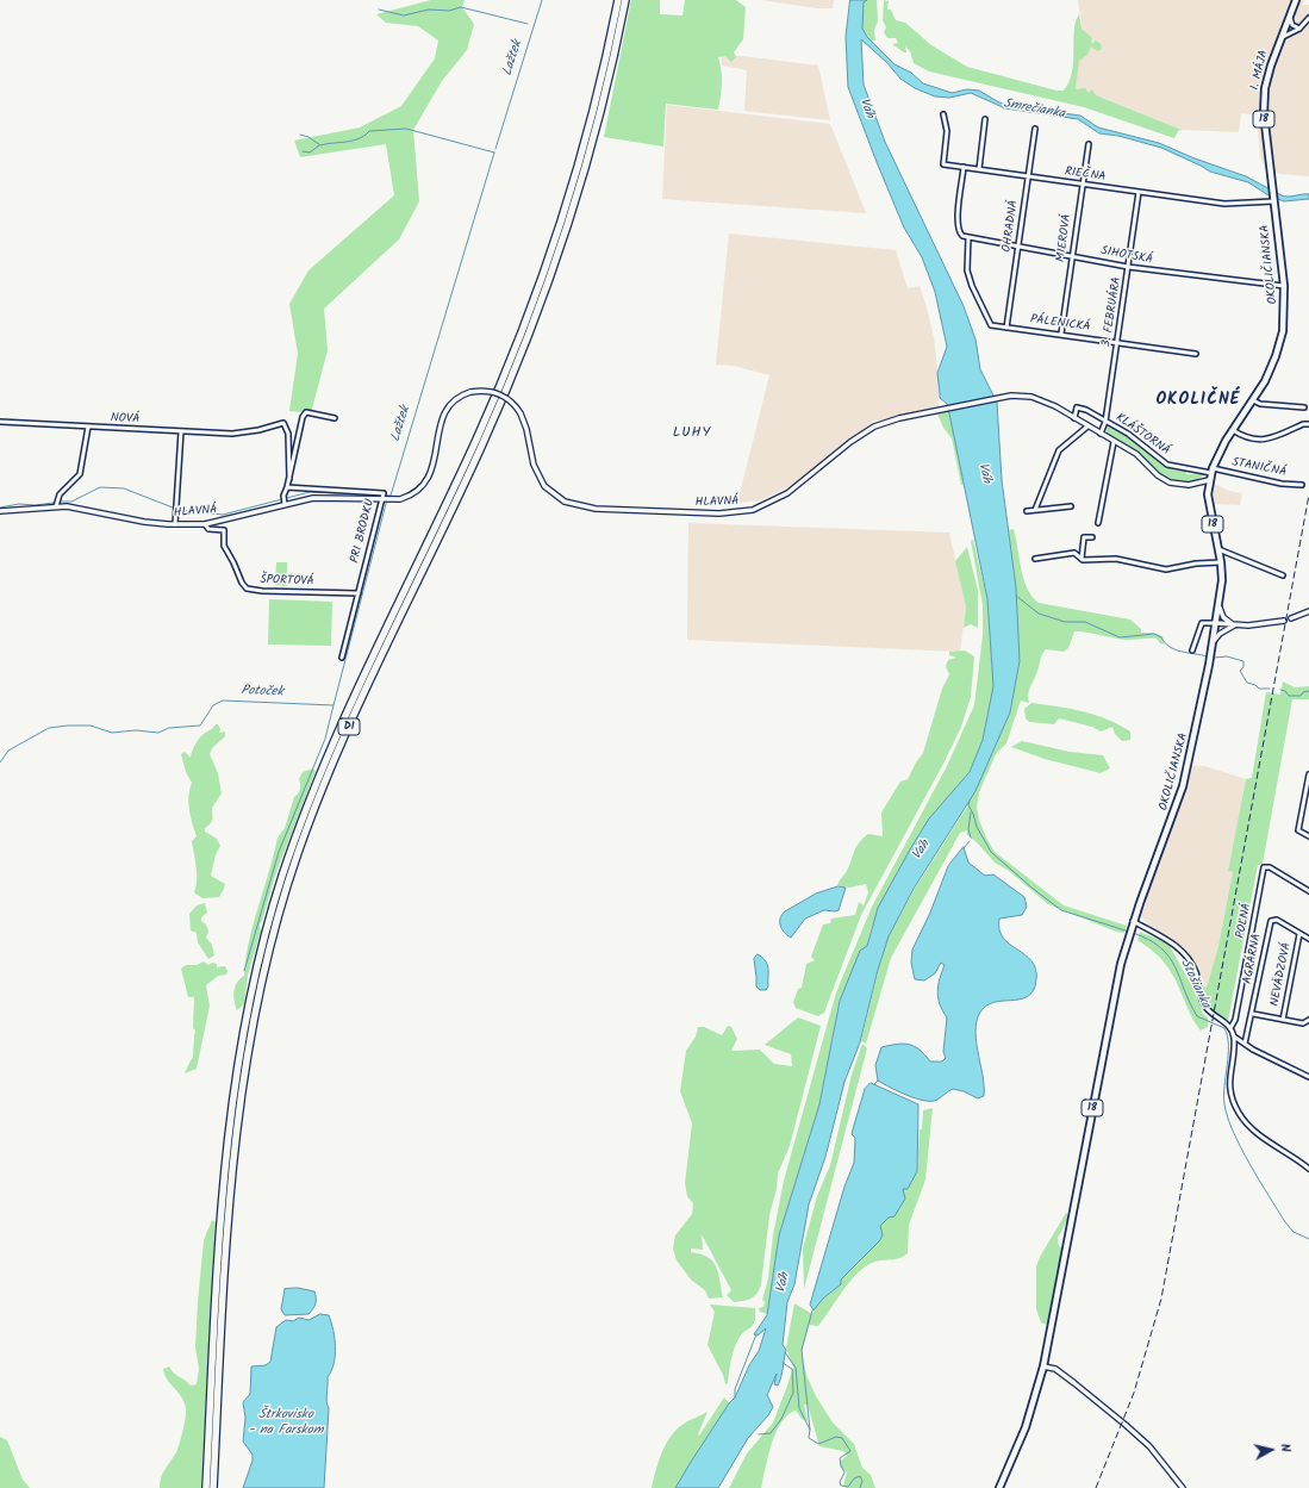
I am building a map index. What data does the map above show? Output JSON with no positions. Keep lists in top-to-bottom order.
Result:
{
  "streets": {
    "highway": ["D1"],
    "main road": ["1. MÁJA", "18", "OKOLIČIANSKA"],
    "street": [
      "RIEČNA",
      "OHRADNÁ",
      "MIEROVÁ",
      "SIHOTSKÁ",
      "3. FEBRUÁRA",
      "PÁLENICKÁ",
      "NOVÁ",
      "KLÁŠTORNÁ",
      "STANIČNÁ",
      "HLAVNÁ",
      "PRI BRODKU",
      "ŠPORTOVÁ",
      "POĽNÁ",
      "AGRÁRNA",
      "NEVÄDZOVÁ"
    ]
  },
  "crossings": [
    ["1. MÁJA", "OKOLIČIANSKA"],
    ["18", "OKOLIČIANSKA"],
    ["RIEČNA", "OHRADNÁ"],
    ["RIEČNA", "MIEROVÁ"],
    ["RIEČNA", "OKOLIČIANSKA"],
    ["RIEČNA", "3. FEBRUÁRA"],
    ["OHRADNÁ", "SIHOTSKÁ"],
    ["OHRADNÁ", "PÁLENICKÁ"],
    ["MIEROVÁ", "SIHOTSKÁ"],
    ["MIEROVÁ", "PÁLENICKÁ"],
    ["SIHOTSKÁ", "OKOLIČIANSKA"],
    ["SIHOTSKÁ", "3. FEBRUÁRA"],
    ["OKOLIČIANSKA", "KLÁŠTORNÁ"],
    ["OKOLIČIANSKA", "STANIČNÁ"],
    ["3. FEBRUÁRA", "PÁLENICKÁ"],
    ["3. FEBRUÁRA", "KLÁŠTORNÁ"],
    ["KLÁŠTORNÁ", "STANIČNÁ"],
    ["KLÁŠTORNÁ", "HLAVNÁ"],
    ["HLAVNÁ", "PRI BRODKU"],
    ["HLAVNÁ", "ŠPORTOVÁ"],
    ["PRI BRODKU", "ŠPORTOVÁ"],
    ["AGRÁRNA", "NEVÄDZOVÁ"]
  ],
  "districts": ["OKOLIČNÉ", "LUHY"],
  "water": [
    "Lažtek",
    "Váh",
    "Smrečianka",
    "Potoček",
    "Stošianka",
    "Štrkovisko - na Farskom"
  ],
  "north": "right"
}
